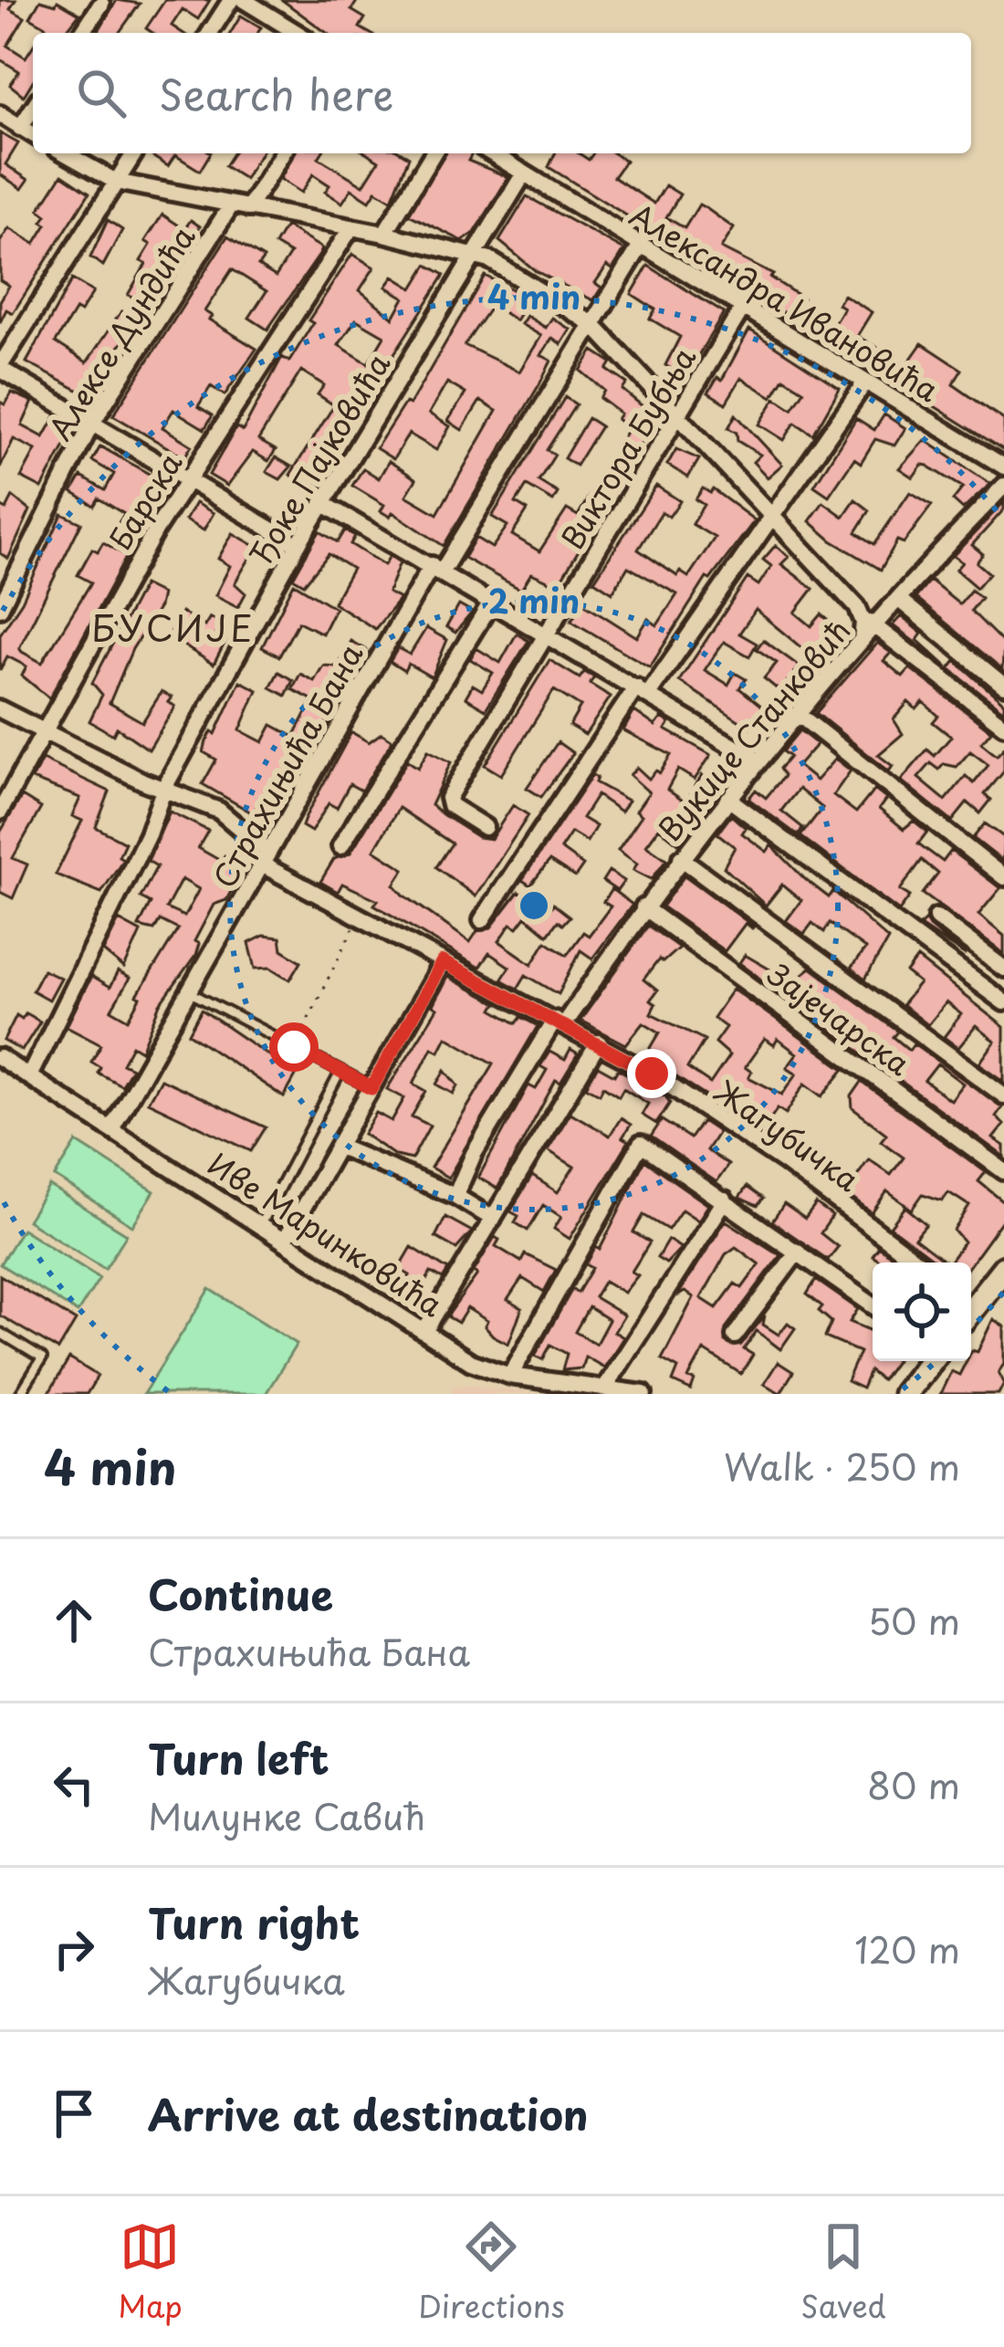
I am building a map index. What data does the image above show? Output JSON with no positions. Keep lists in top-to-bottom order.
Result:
{
  "streets": {
    "street": [
      "Александра Ивановића",
      "Алексе Дундића",
      "Виктора Бубња",
      "Ђоке Пајковића",
      "Барска",
      "Вукице Станковић",
      "Страхињића Бана",
      "Зајечарска",
      "Жагубичка",
      "Иве Маринковића"
    ]
  },
  "crossings": [
    ["Александра Ивановића", "Виктора Бубња"],
    ["Александра Ивановића", "Ђоке Пајковића"],
    ["Александра Ивановића", "Страхињића Бана"],
    ["Ђоке Пајковића", "Жагубичка"],
    ["Ђоке Пајковића", "Иве Маринковића"],
    ["Барска", "Жагубичка"],
    ["Вукице Станковић", "Зајечарска"],
    ["Вукице Станковић", "Жагубичка"],
    ["Страхињића Бана", "Жагубичка"],
    ["Страхињића Бана", "Иве Маринковића"]
  ],
  "districts": ["БУСИЈЕ"],
  "page": {
    "search": "Search here",
    "heading": ["4 min", "Walk · 250 m"],
    "list": [
      ["Continue", "Страхињића Бана", "50 m"],
      ["Turn left", "Милунке Савић", "80 m"],
      ["Turn right", "Жагубичка", "120 m"],
      "Arrive at destination"
    ],
    "nav": ["Map", "Directions", "Saved"]
  },
  "rings": ["4 min", "2 min"]
}
